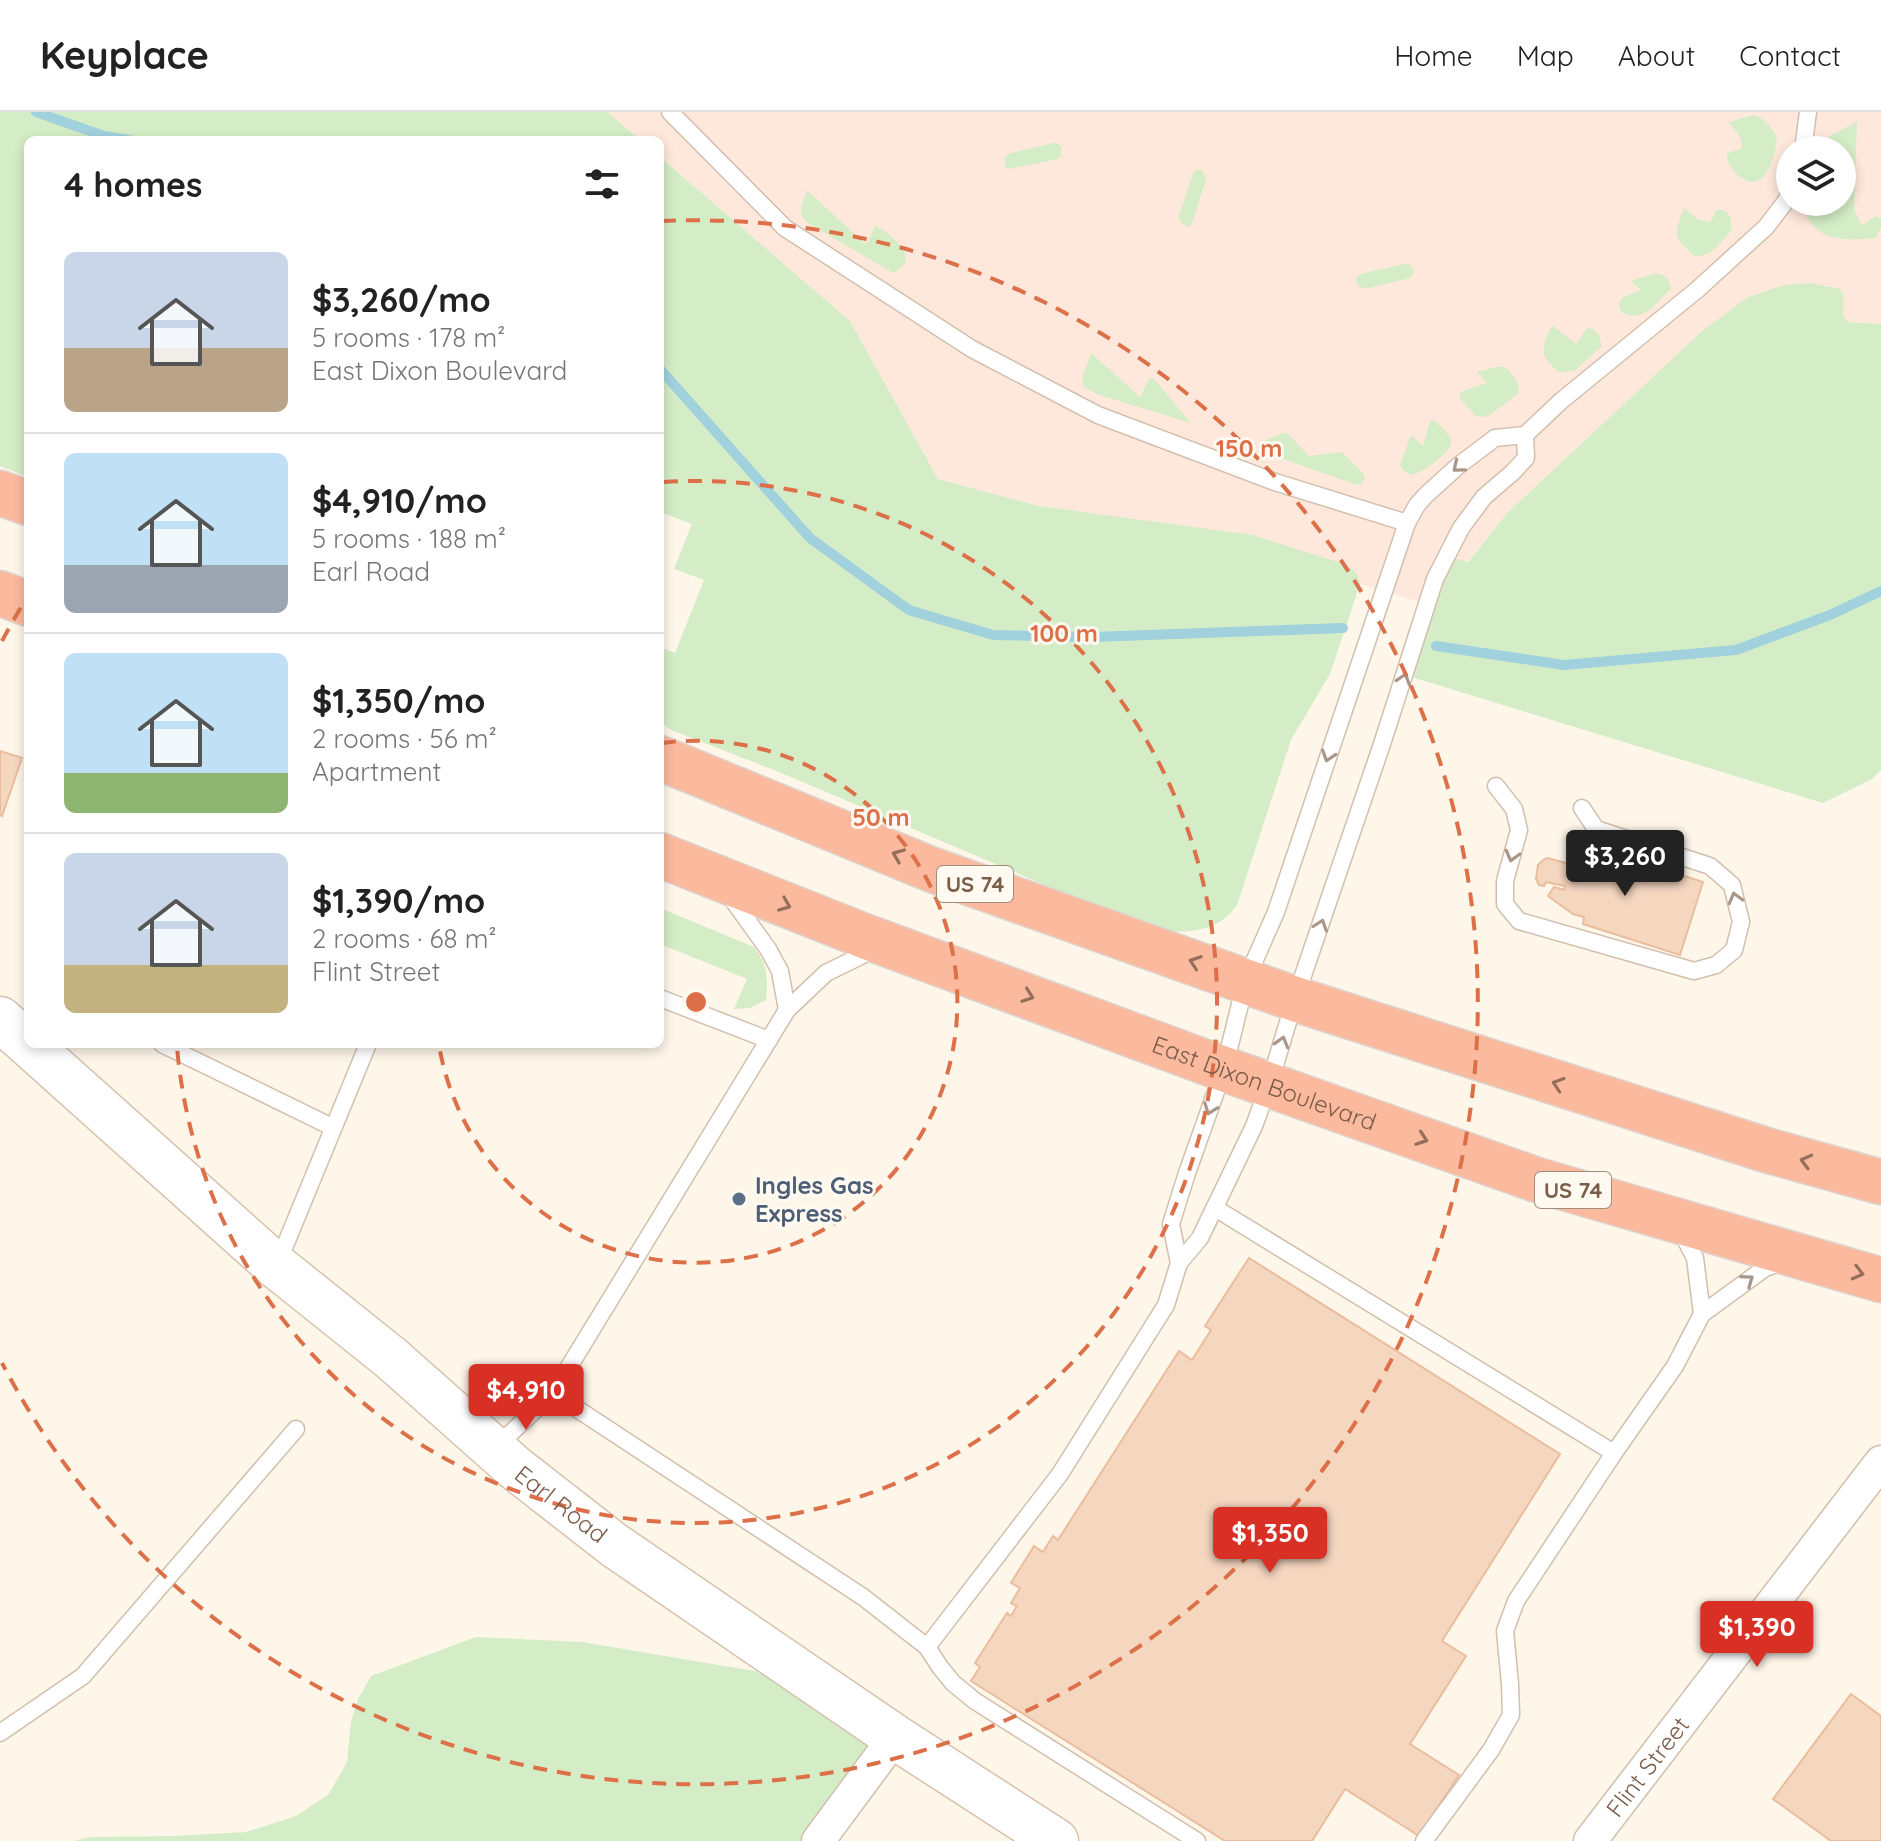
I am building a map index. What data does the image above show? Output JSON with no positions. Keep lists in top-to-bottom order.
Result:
{
  "streets": {
    "highway": ["US 74", "East Dixon Boulevard"],
    "main road": ["Earl Road"],
    "street": ["Flint Street"]
  },
  "places": ["Ingles Gas Express"],
  "page": {
    "header": "Keyplace",
    "nav": [
      "Home",
      "Map",
      "About",
      "Contact"
    ],
    "heading": "4 homes",
    "list": [
      {
        "name": "$3,260/mo",
        "note": "5 rooms · 178 m² · East Dixon Boulevard"
      },
      {
        "name": "$4,910/mo",
        "note": "5 rooms · 188 m² · Earl Road"
      },
      {
        "name": "$1,350/mo",
        "note": "2 rooms · 56 m² · Apartment"
      },
      {
        "name": "$1,390/mo",
        "note": "2 rooms · 68 m² · Flint Street"
      }
    ],
    "price": [
      "$3,260",
      "$4,910",
      "$1,350",
      "$1,390"
    ]
  },
  "rings": ["150 m", "100 m", "50 m"]
}
